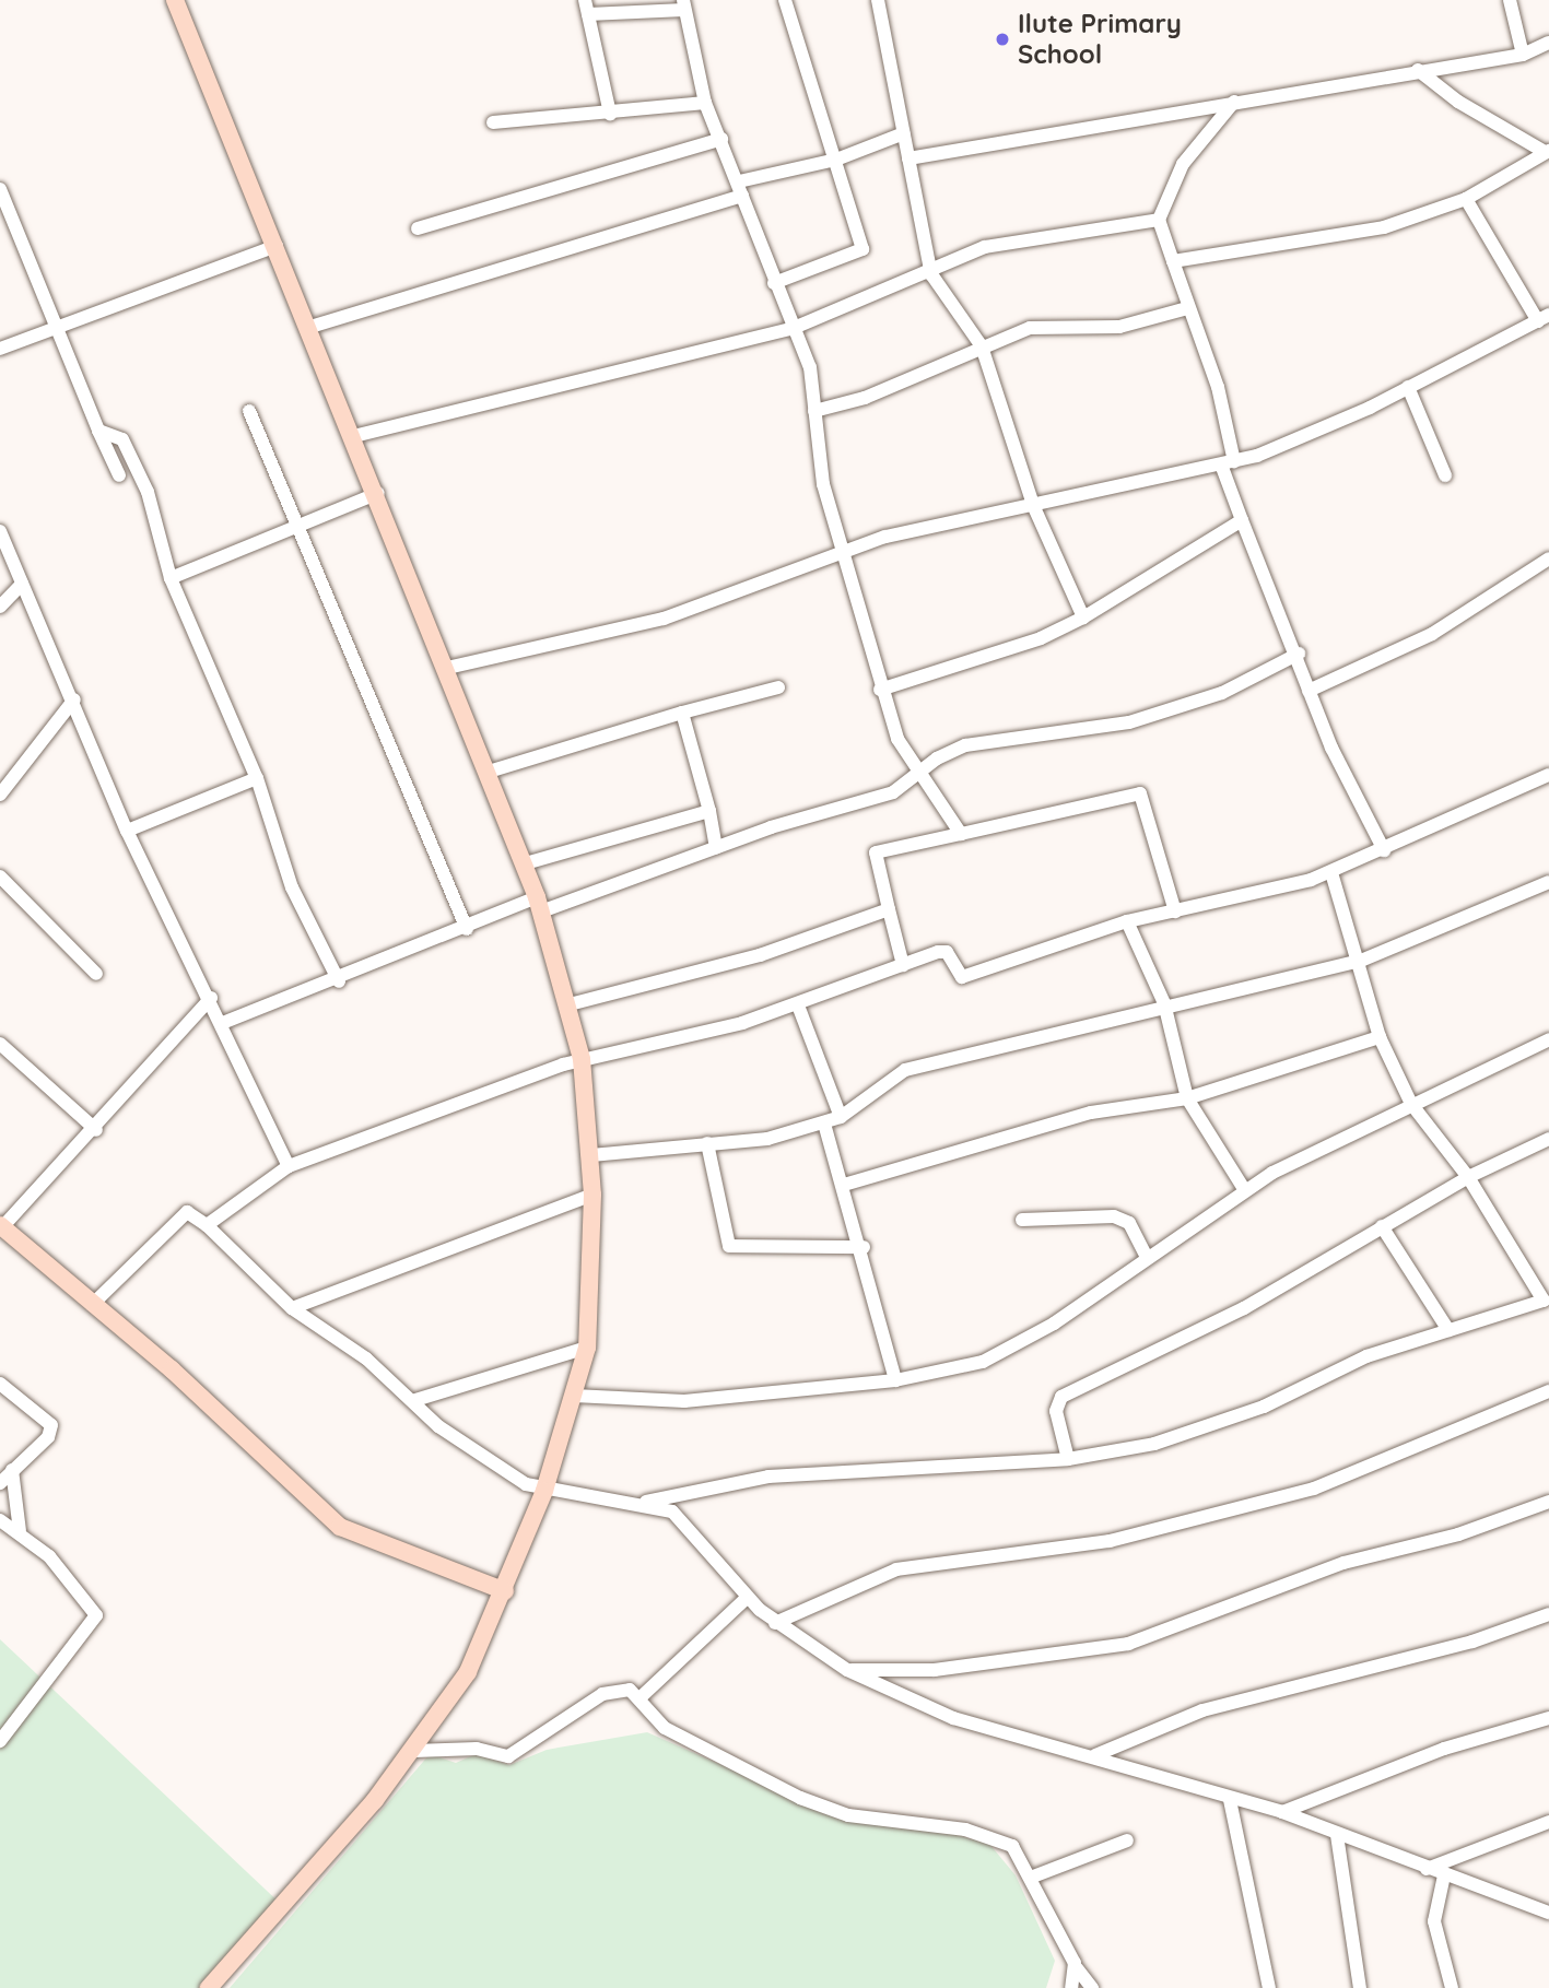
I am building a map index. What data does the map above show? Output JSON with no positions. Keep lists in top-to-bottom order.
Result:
{
  "places": ["Ilute Primary School"]
}
